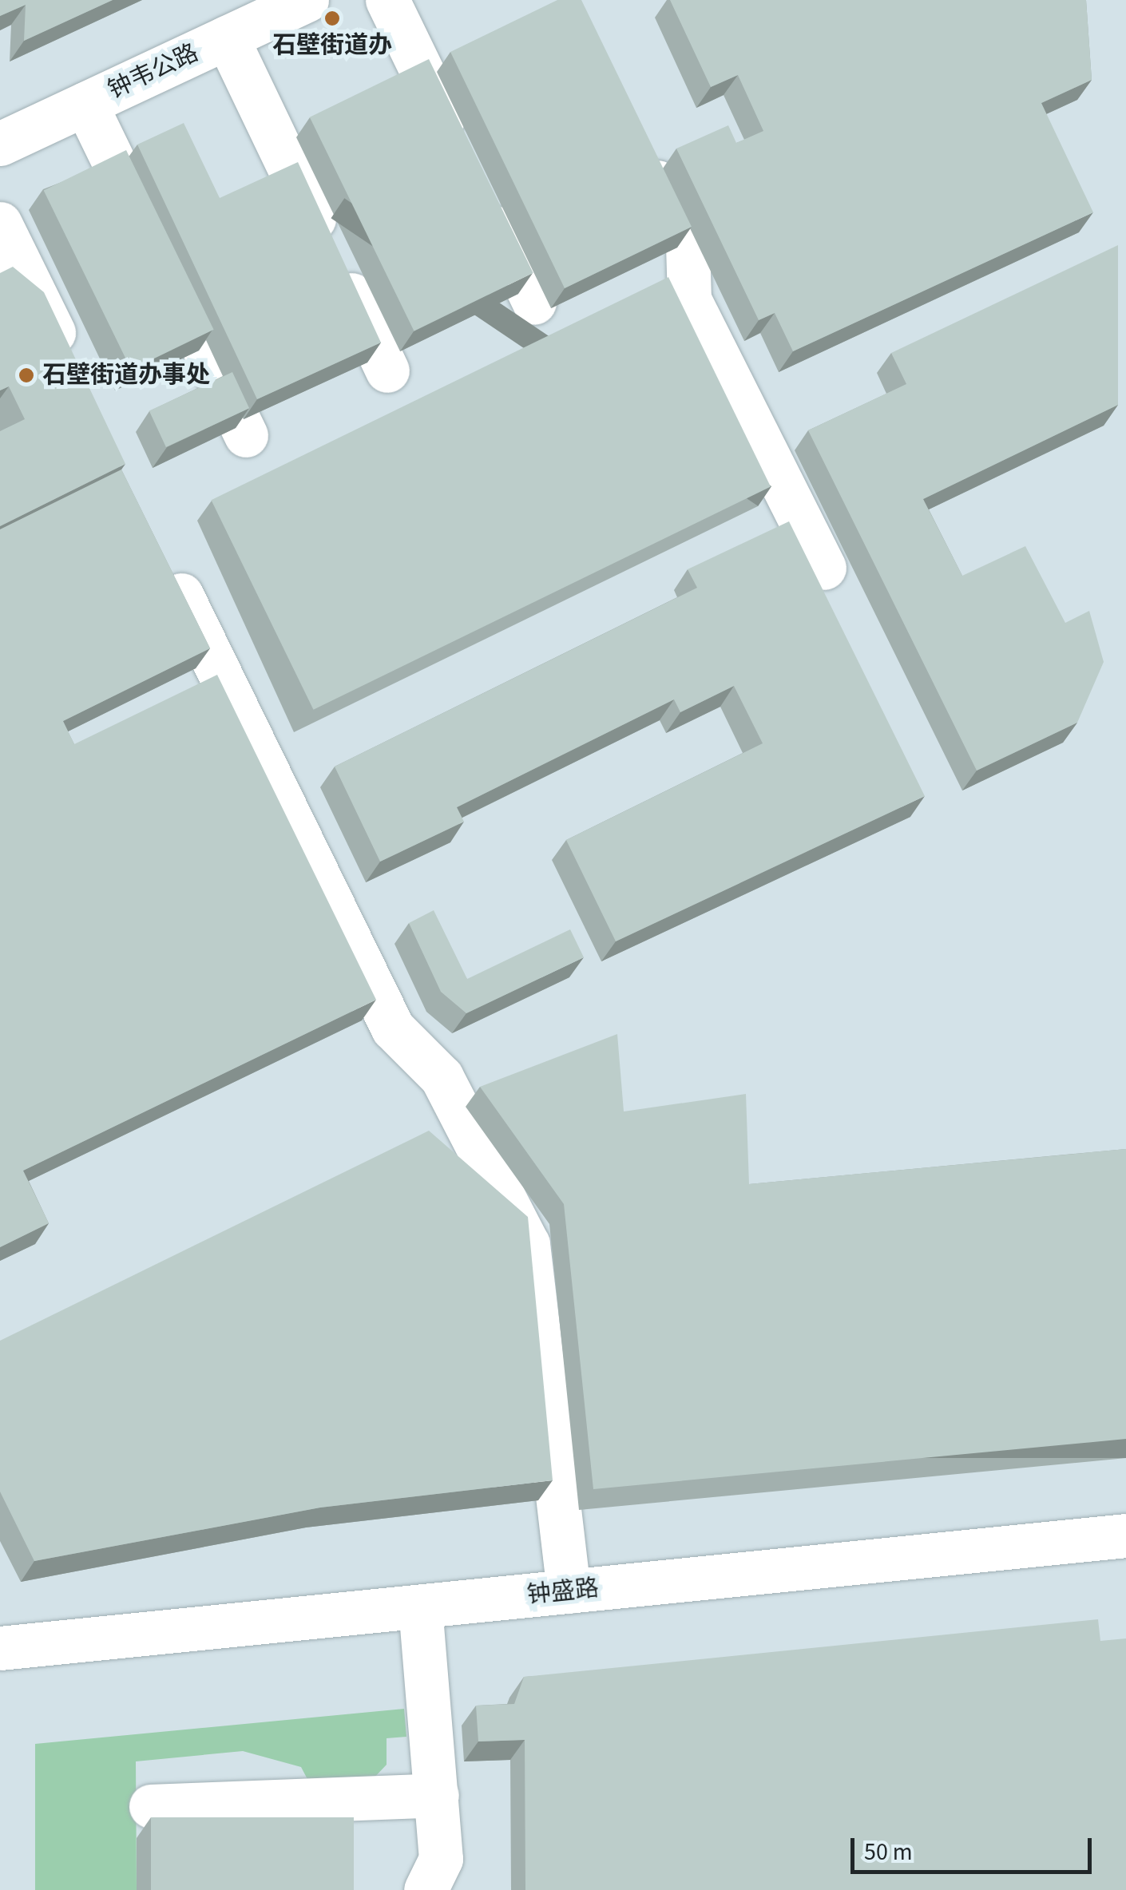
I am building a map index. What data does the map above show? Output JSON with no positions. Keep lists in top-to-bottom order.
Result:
{
  "streets": {
    "street": ["钟韦公路", "钟盛路"]
  },
  "places": ["石壁街道办", "石壁街道办事处"],
  "scale_bar": "50 m"
}
